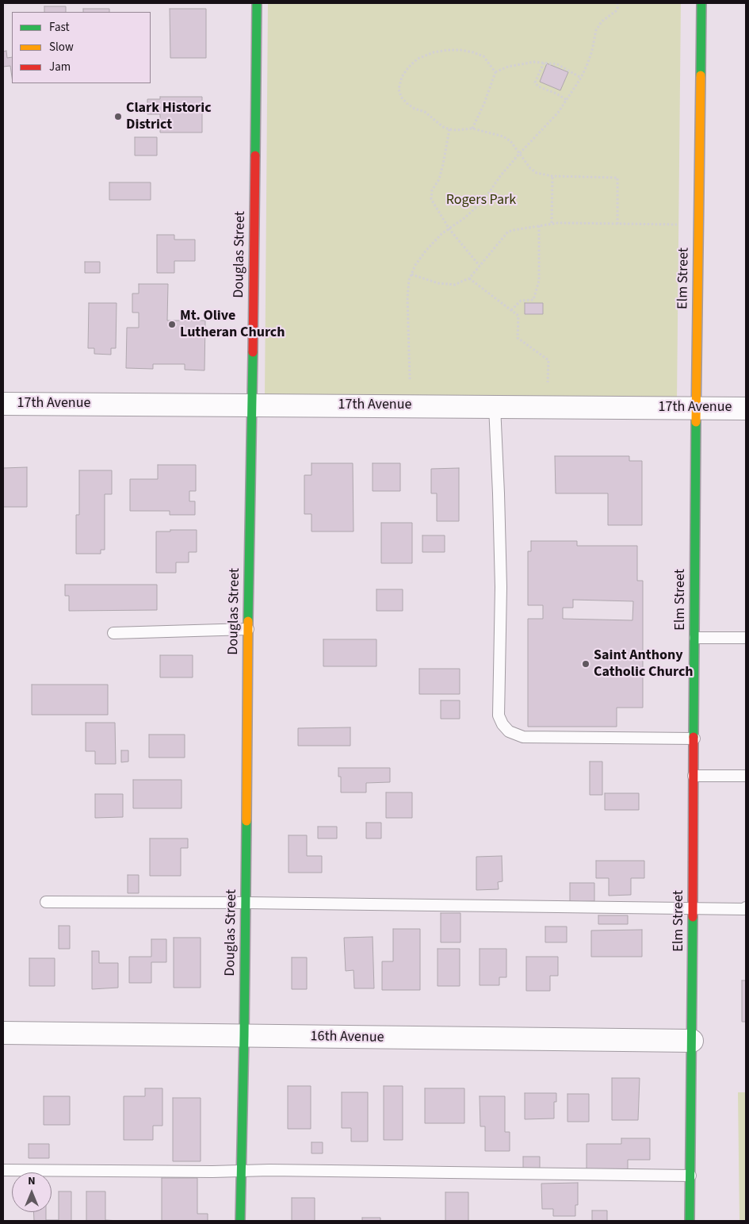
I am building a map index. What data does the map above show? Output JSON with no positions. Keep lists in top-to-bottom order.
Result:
{
  "streets": {
    "street": [
      "Douglas Street",
      "Elm Street",
      "17th Avenue",
      "16th Avenue"
    ]
  },
  "crossings": [
    ["Douglas Street", "17th Avenue"],
    ["Douglas Street", "16th Avenue"],
    ["Elm Street", "17th Avenue"],
    ["Elm Street", "16th Avenue"]
  ],
  "parks": ["Rogers Park"],
  "places": ["Clark Historic District", "Mt. Olive Lutheran Church", "Saint Anthony Catholic Church"],
  "legend": ["Fast", "Slow", "Jam"],
  "north": "top"
}
